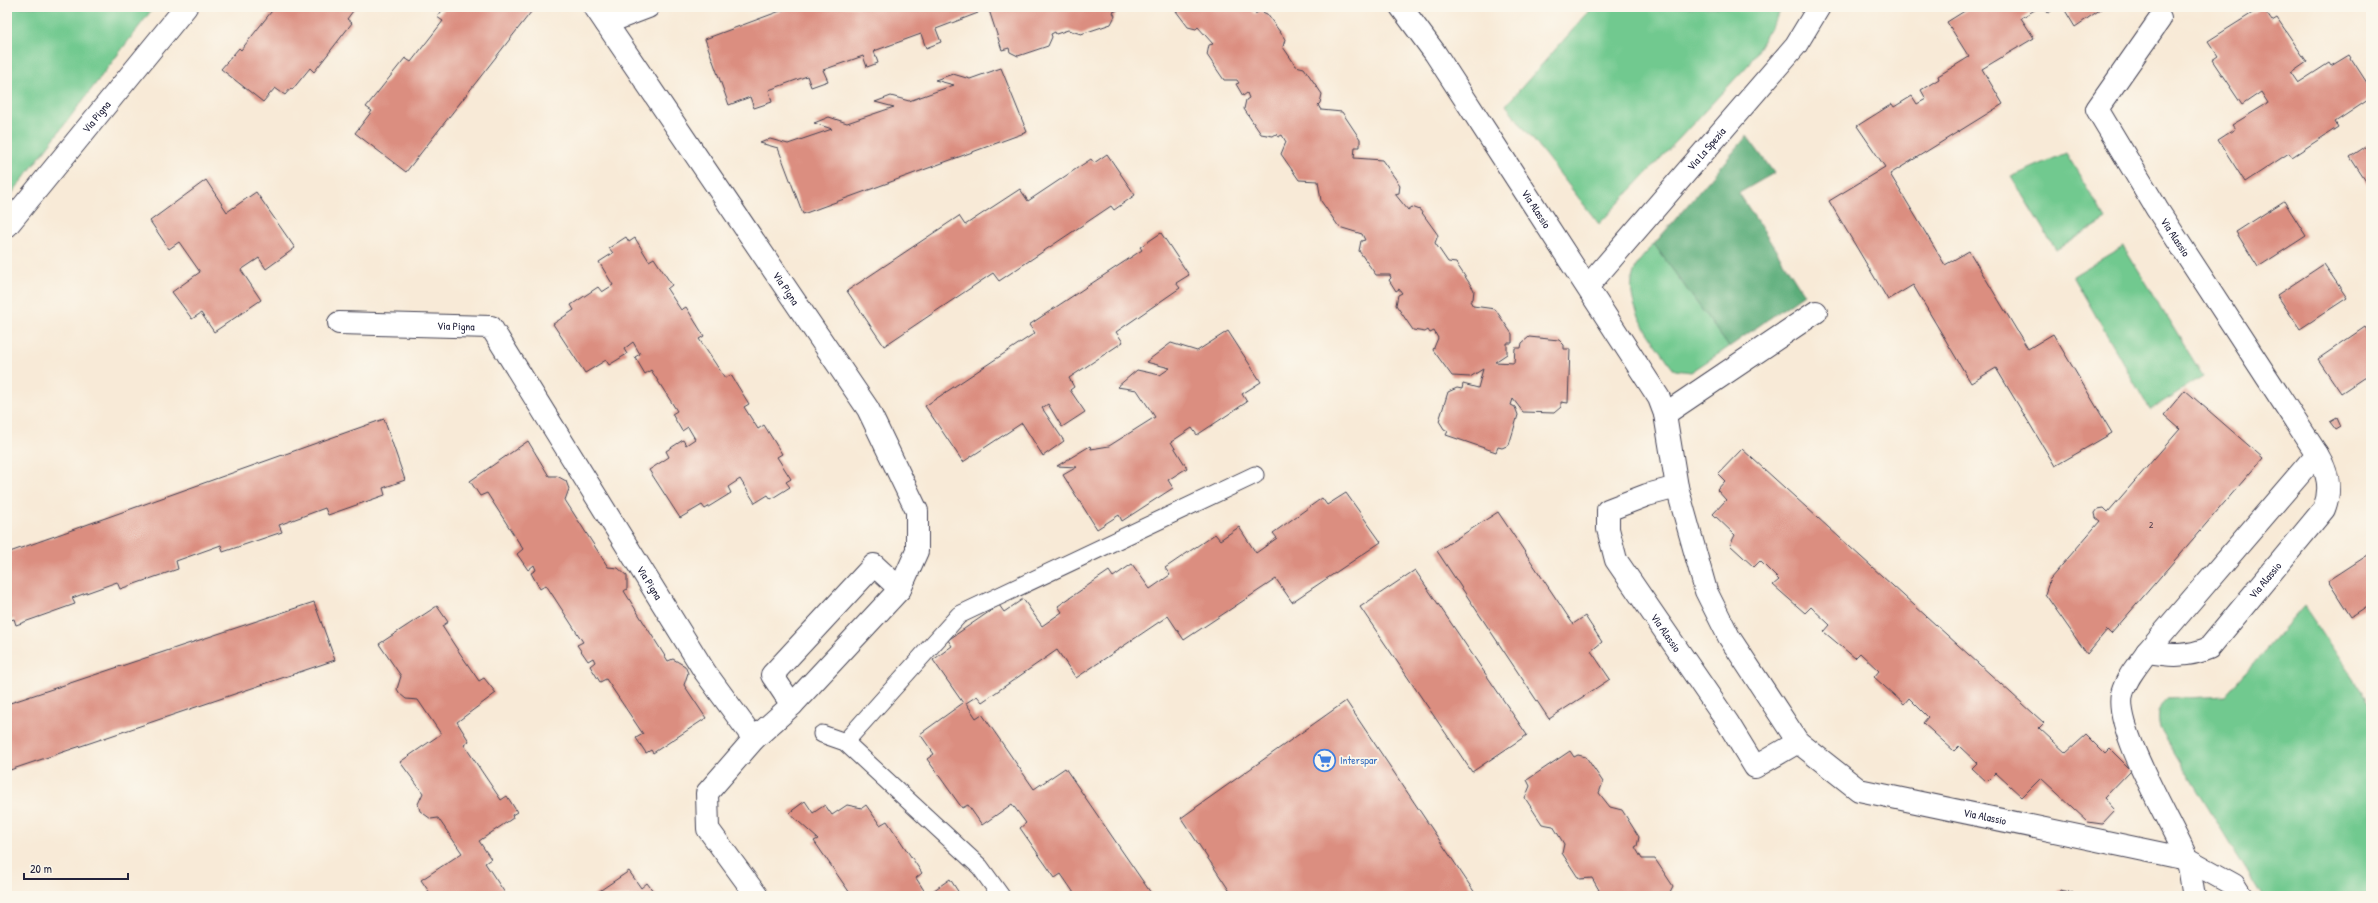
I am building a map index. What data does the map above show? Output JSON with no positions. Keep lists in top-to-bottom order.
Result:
{
  "streets": {
    "street": ["Via Pigna", "Via La Spezia", "Via Alassio"]
  },
  "crossings": [
    ["Via La Spezia", "Via Alassio"]
  ],
  "places": {
    "supermarket": ["Interspar"]
  },
  "house_numbers": ["2"],
  "scale_bar": "20 m"
}
